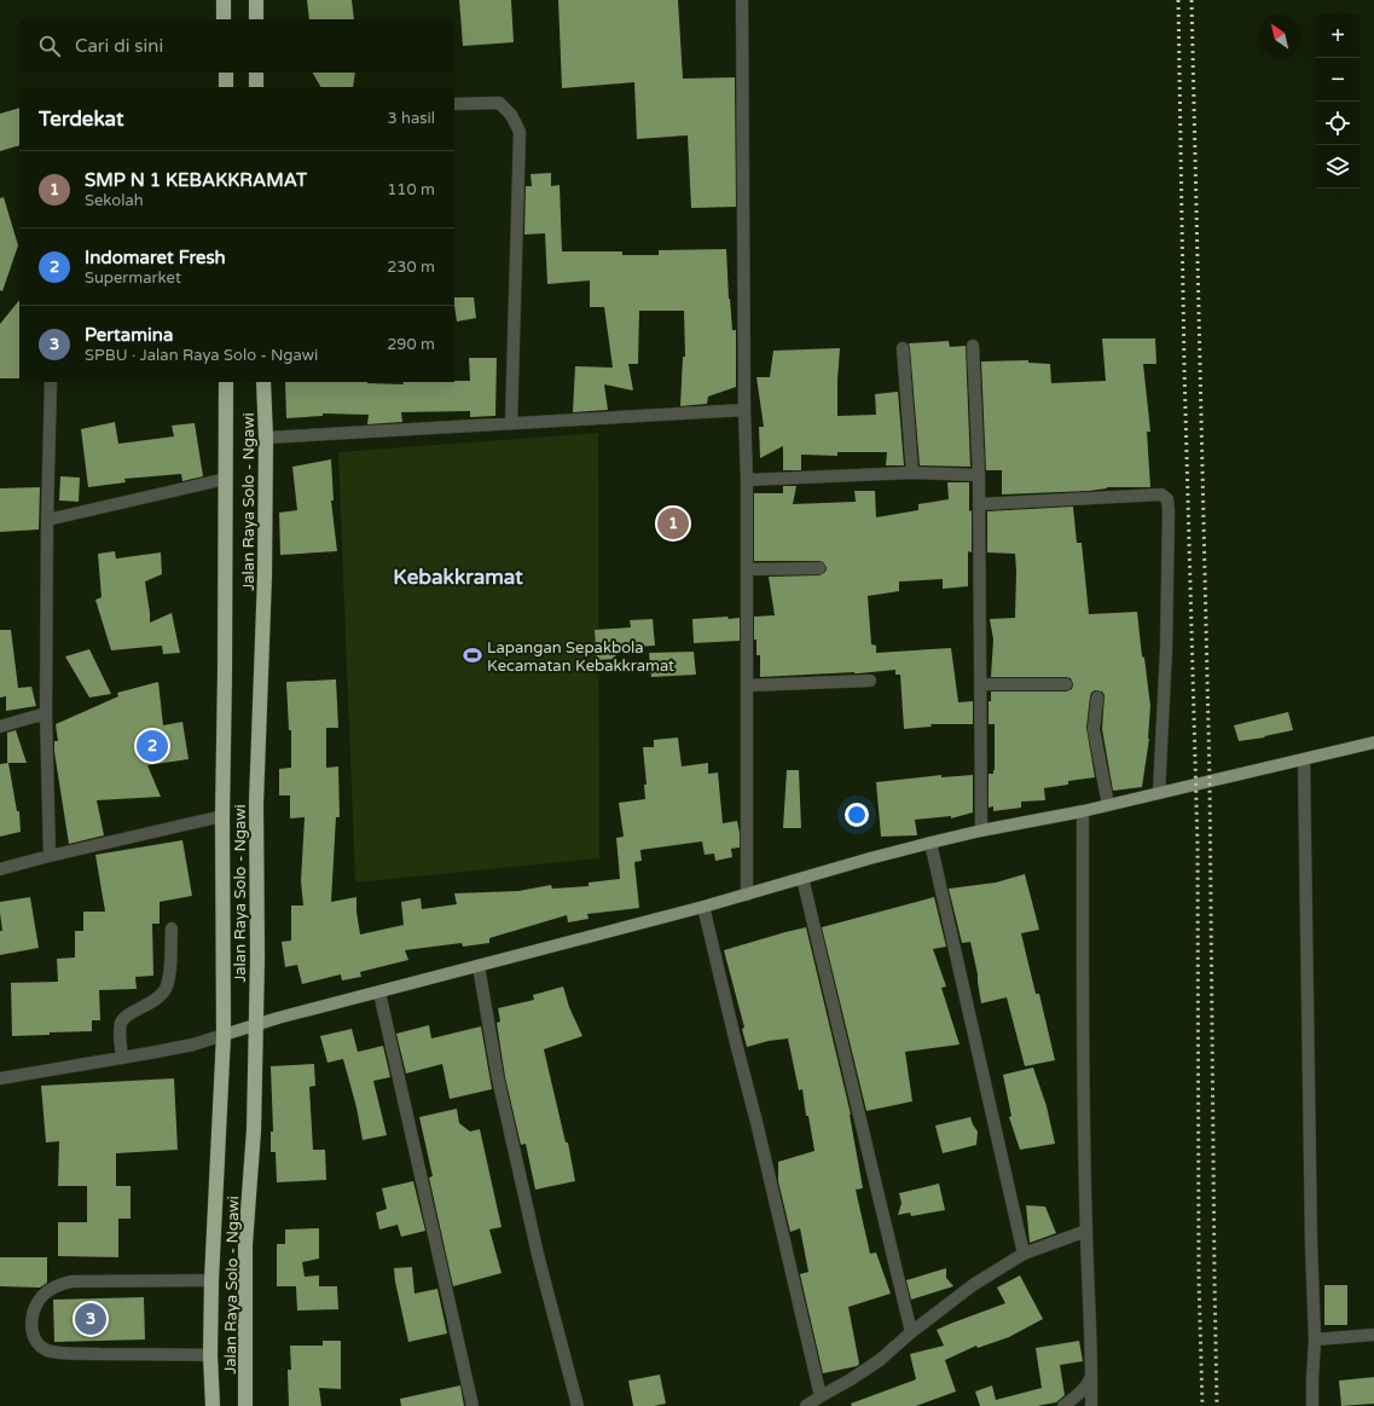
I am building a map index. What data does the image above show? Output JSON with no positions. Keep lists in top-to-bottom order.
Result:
{
  "streets": {
    "highway": ["Jalan Raya Solo - Ngawi"]
  },
  "districts": ["Kebakkramat"],
  "places": {
    "sports": ["Lapangan Sepakbola Kecamatan Kebakkramat"]
  },
  "north": "top left",
  "page": {
    "map_buttons": ["+", "−"],
    "search": "Cari di sini",
    "heading": ["Terdekat", "3 hasil"],
    "list": [
      {
        "mark": "1",
        "name": "SMP N 1 KEBAKKRAMAT",
        "note": "Sekolah",
        "value": "110 m"
      },
      {
        "mark": "2",
        "name": "Indomaret Fresh",
        "note": "Supermarket",
        "value": "230 m"
      },
      {
        "mark": "3",
        "name": "Pertamina",
        "note": "SPBU · Jalan Raya Solo - Ngawi",
        "value": "290 m"
      }
    ],
    "pins": ["1", "2", "3"]
  }
}
